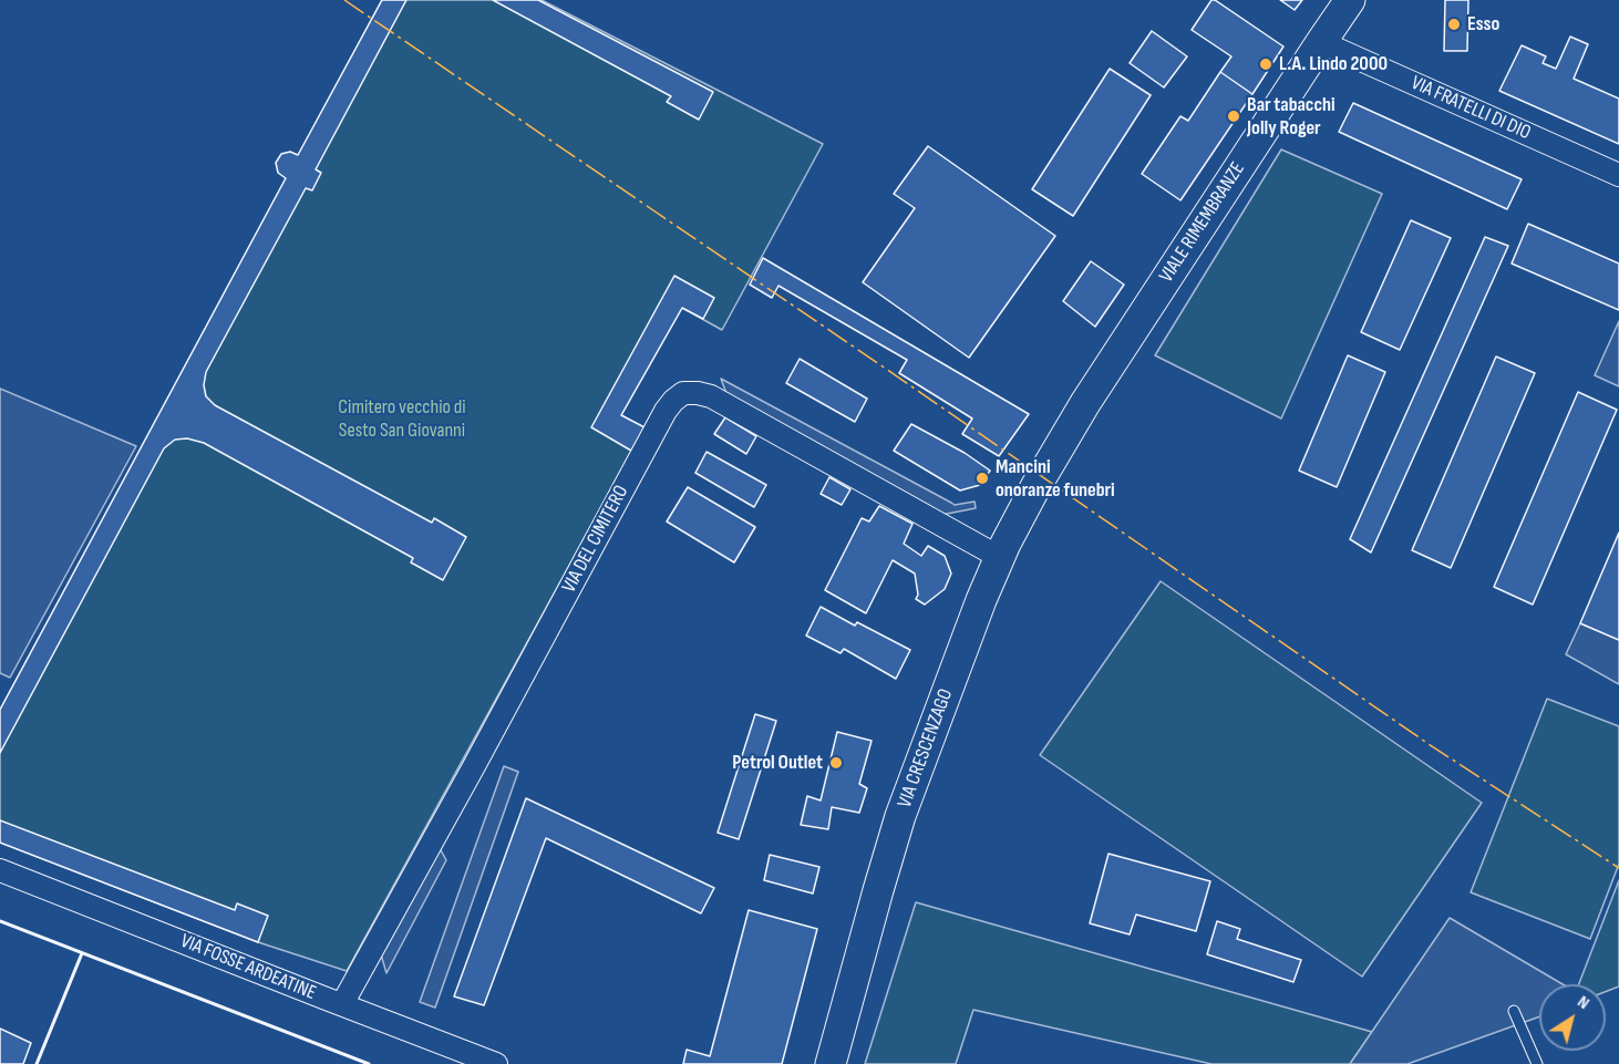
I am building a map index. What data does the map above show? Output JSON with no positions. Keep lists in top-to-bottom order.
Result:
{
  "streets": {
    "street": [
      "VIA FRATELLI DI DIO",
      "VIALE RIMEMBRANZE",
      "VIA DEL CIMITERO",
      "VIA CRESCENZAGO",
      "VIA FOSSE ARDEATINE"
    ]
  },
  "crossings": [
    ["VIA FRATELLI DI DIO", "VIALE RIMEMBRANZE"],
    ["VIALE RIMEMBRANZE", "VIA CRESCENZAGO"],
    ["VIA DEL CIMITERO", "VIA CRESCENZAGO"],
    ["VIA DEL CIMITERO", "VIA FOSSE ARDEATINE"]
  ],
  "parks": ["Cimitero vecchio di Sesto San Giovanni"],
  "places": [
    "Esso",
    "L.A. Lindo 2000",
    "Bar tabacchi Jolly Roger",
    "Mancini onoranze funebri",
    "Petrol Outlet"
  ],
  "north": "top right"
}
